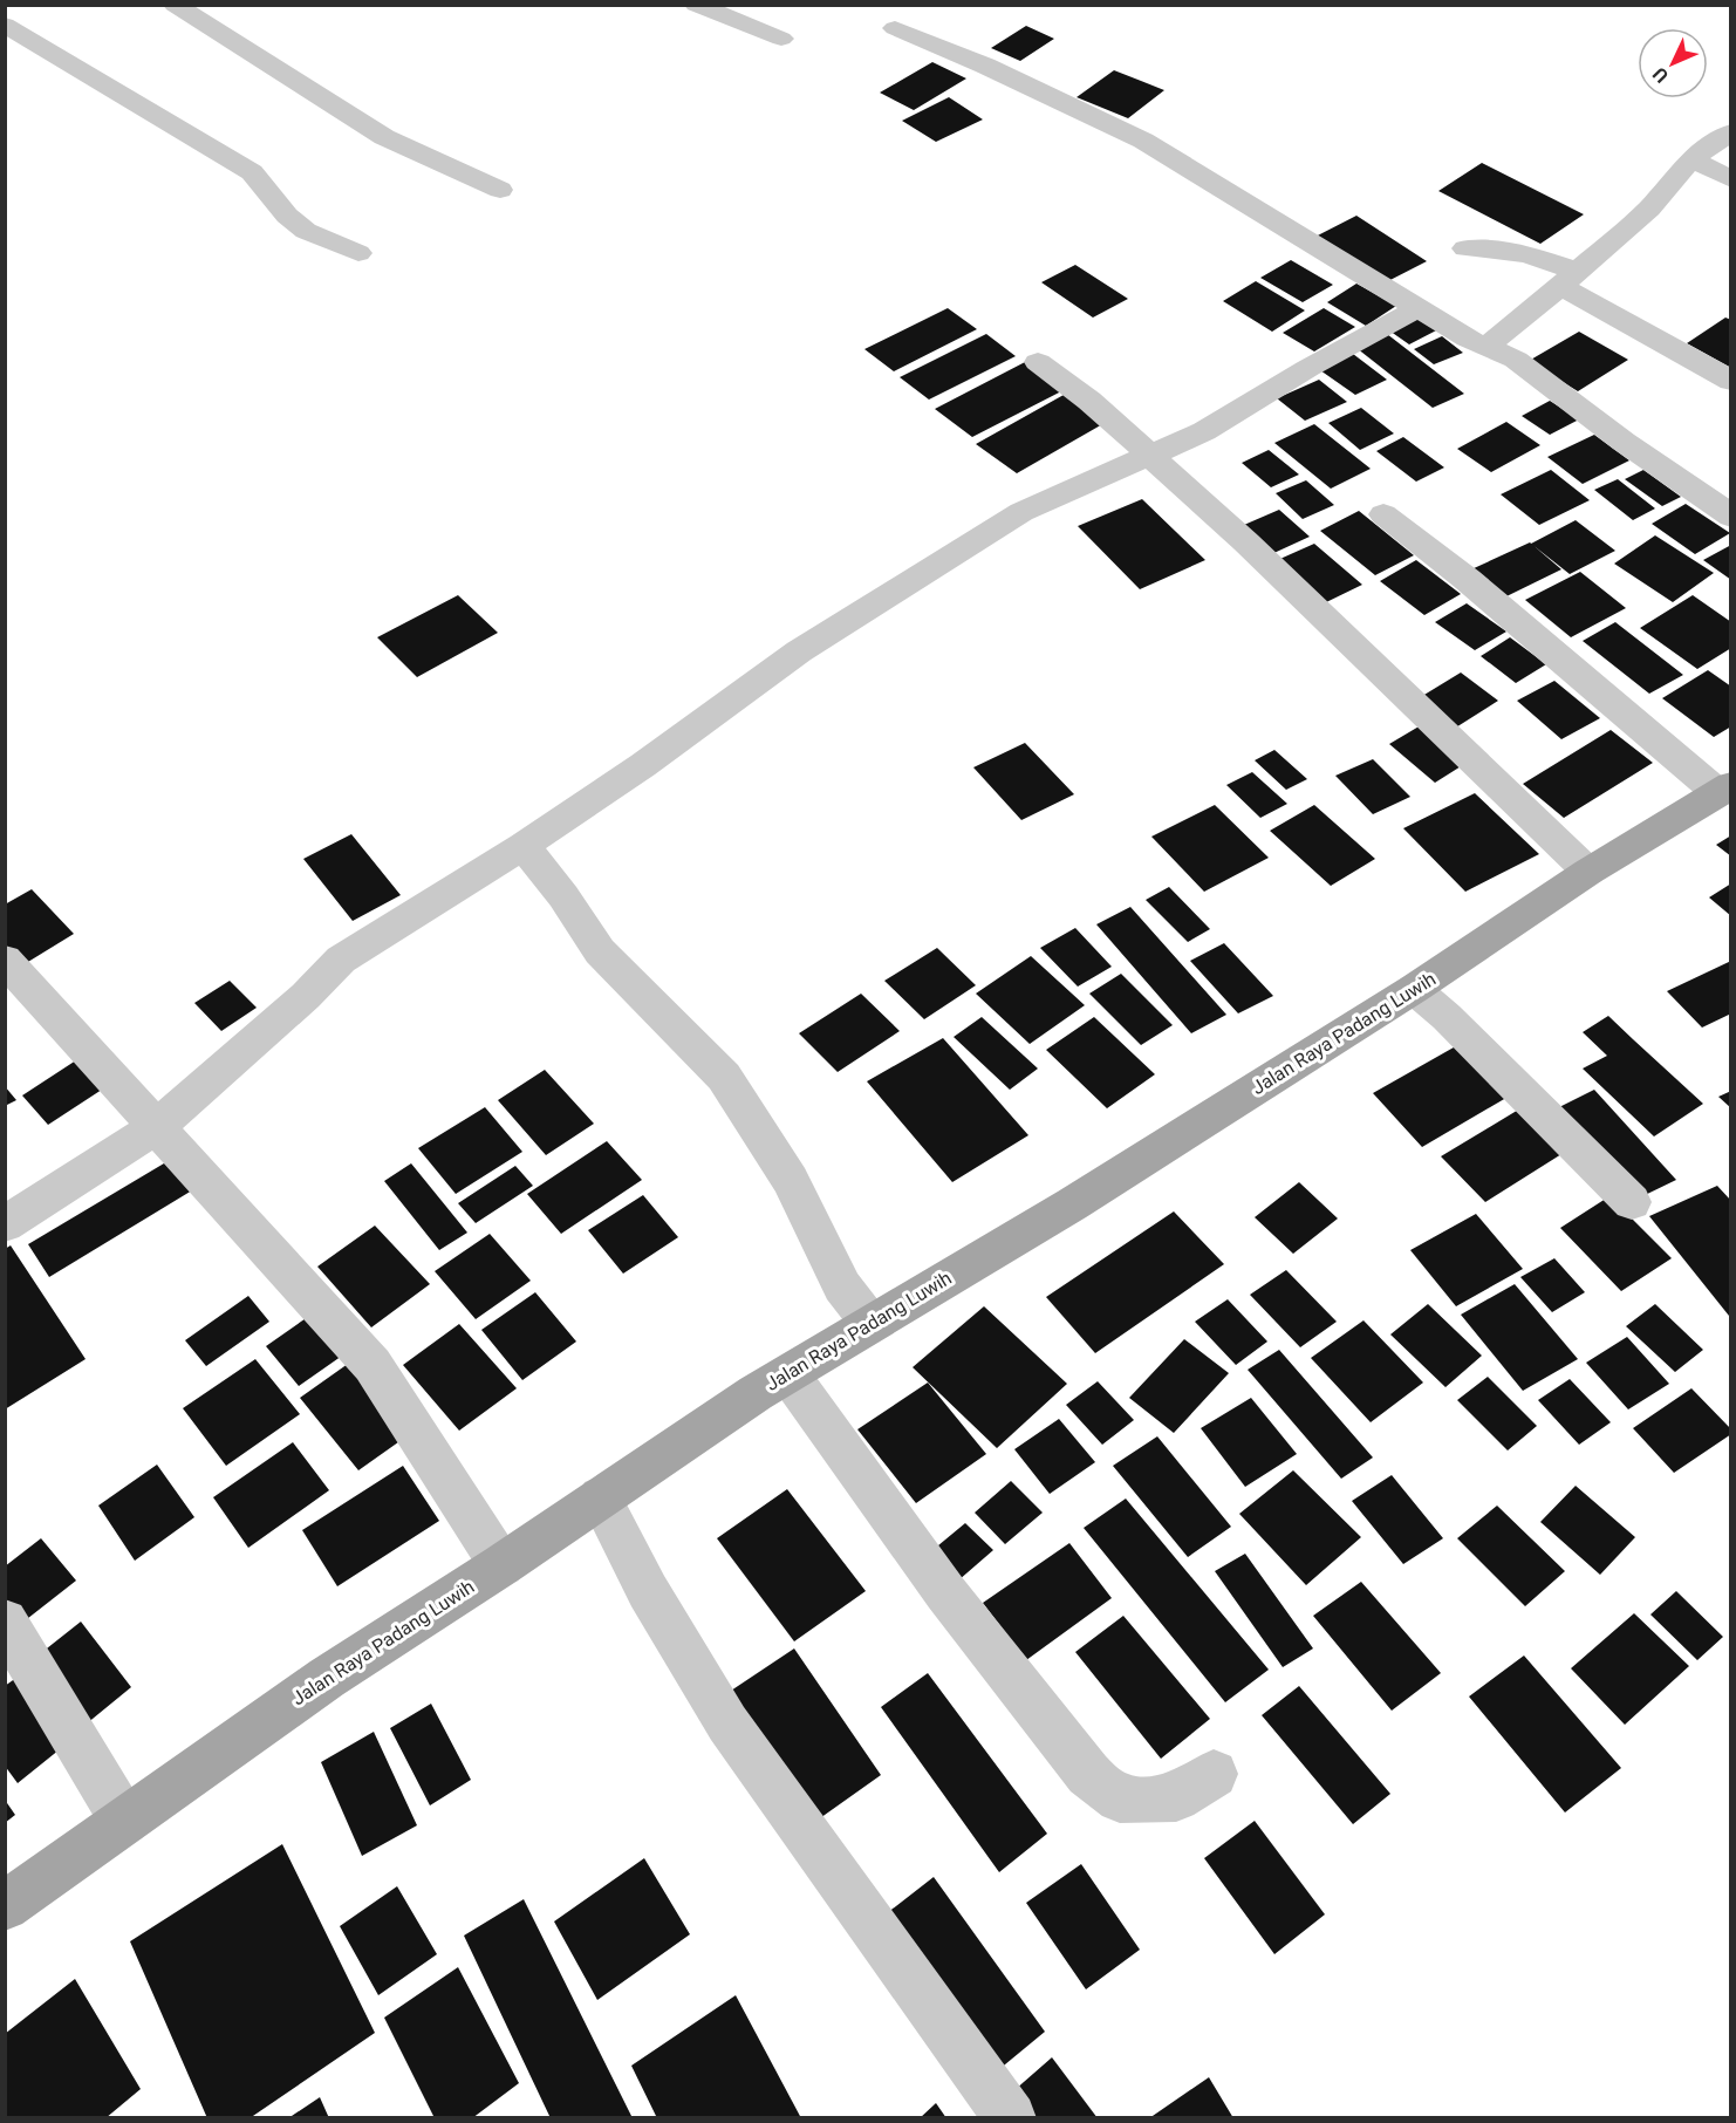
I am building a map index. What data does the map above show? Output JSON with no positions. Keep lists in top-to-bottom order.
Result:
{
  "streets": {
    "main road": ["Jalan Raya Padang Luwih"]
  },
  "north": "bottom left"
}
